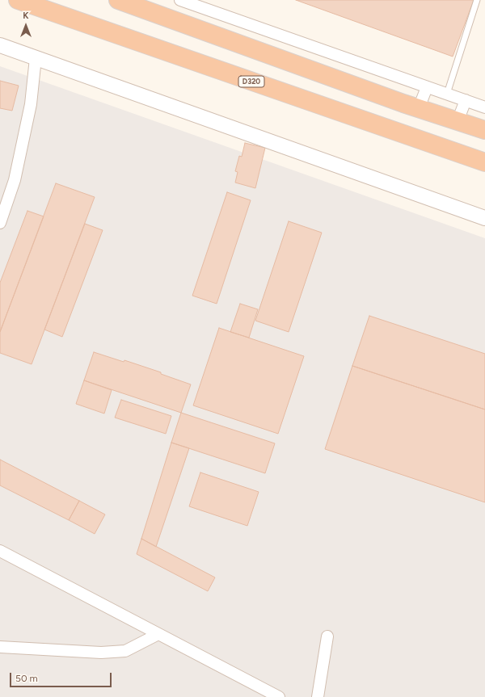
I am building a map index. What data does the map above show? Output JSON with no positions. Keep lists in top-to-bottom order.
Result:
{
  "streets": {
    "highway": ["D320"]
  },
  "scale_bar": "50 m",
  "north": "top"
}
